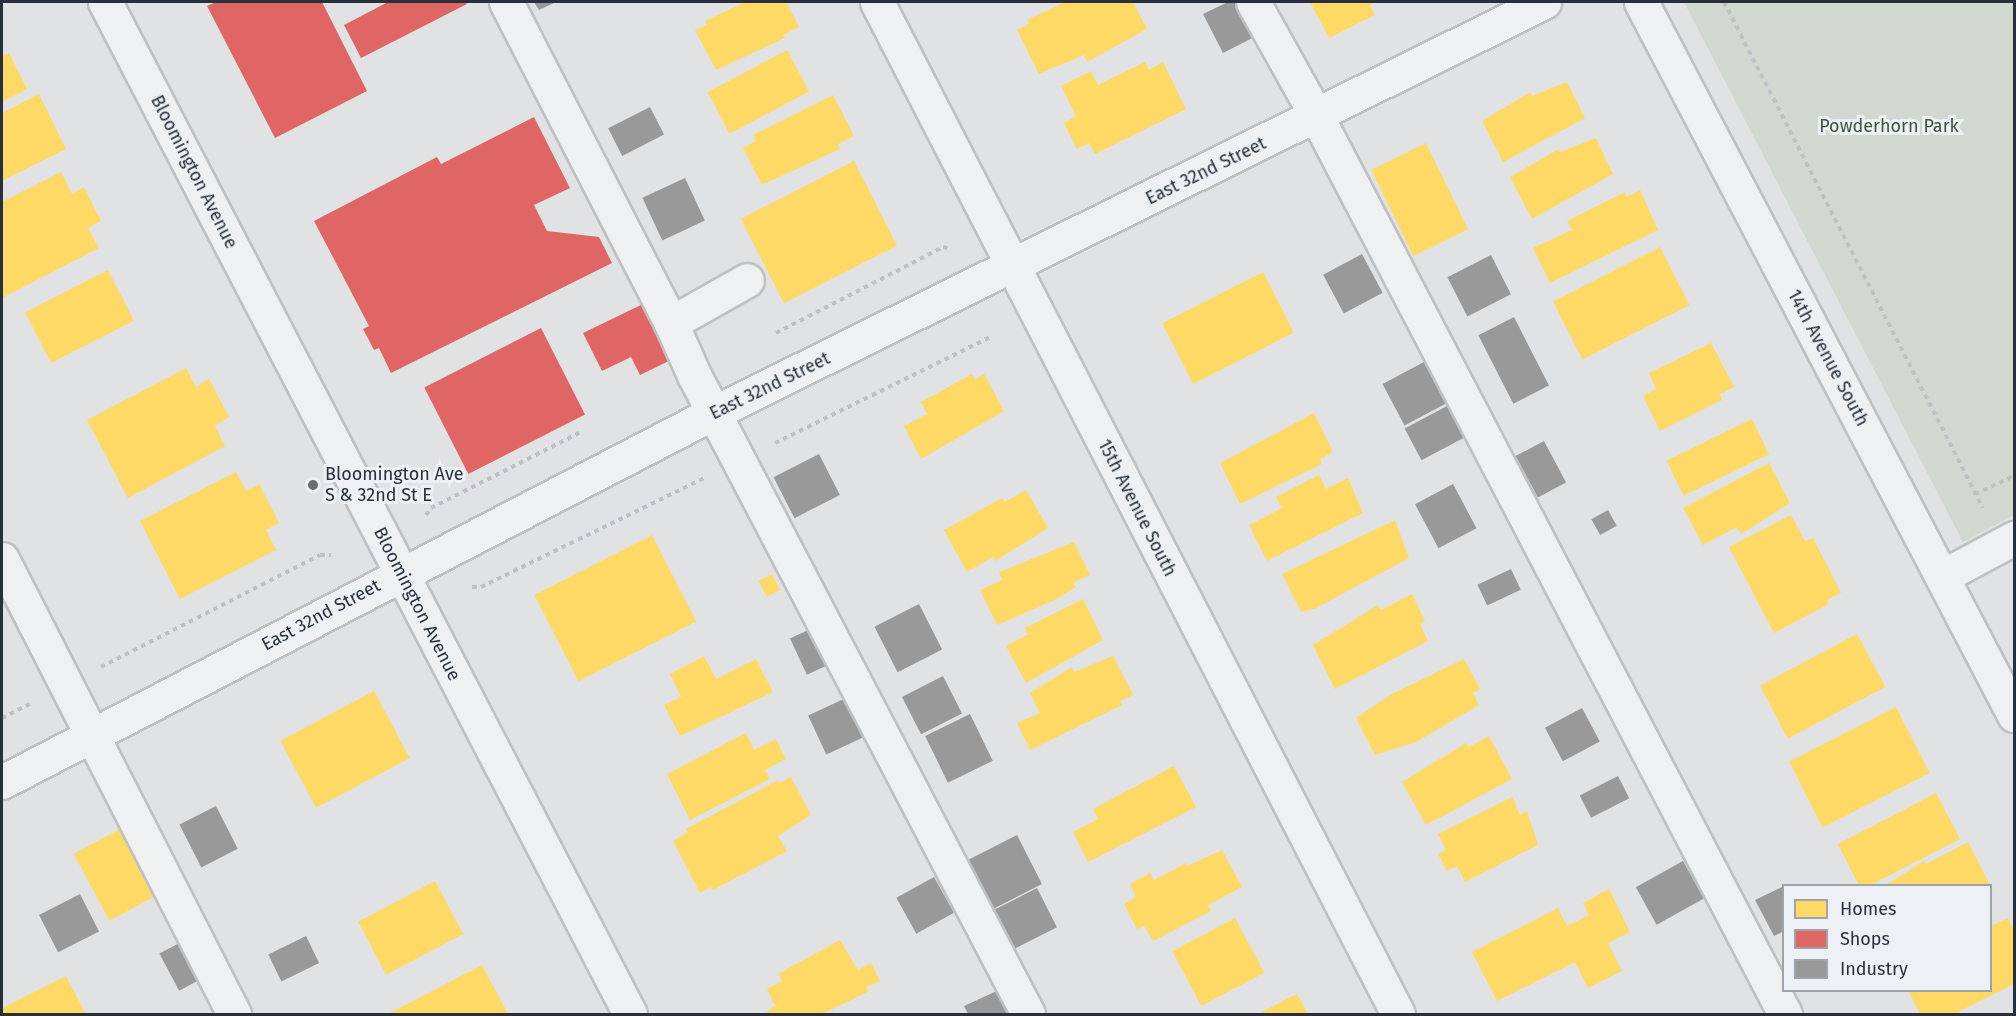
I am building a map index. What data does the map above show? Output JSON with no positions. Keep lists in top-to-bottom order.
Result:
{
  "streets": {
    "street": [
      "East 32nd Street",
      "Bloomington Avenue",
      "14th Avenue South",
      "15th Avenue South"
    ]
  },
  "crossings": [
    ["East 32nd Street", "Bloomington Avenue"],
    ["East 32nd Street", "15th Avenue South"]
  ],
  "parks": ["Powderhorn Park"],
  "places": ["Bloomington Ave S & 32nd St E"],
  "legend": ["Homes", "Shops", "Industry"]
}
